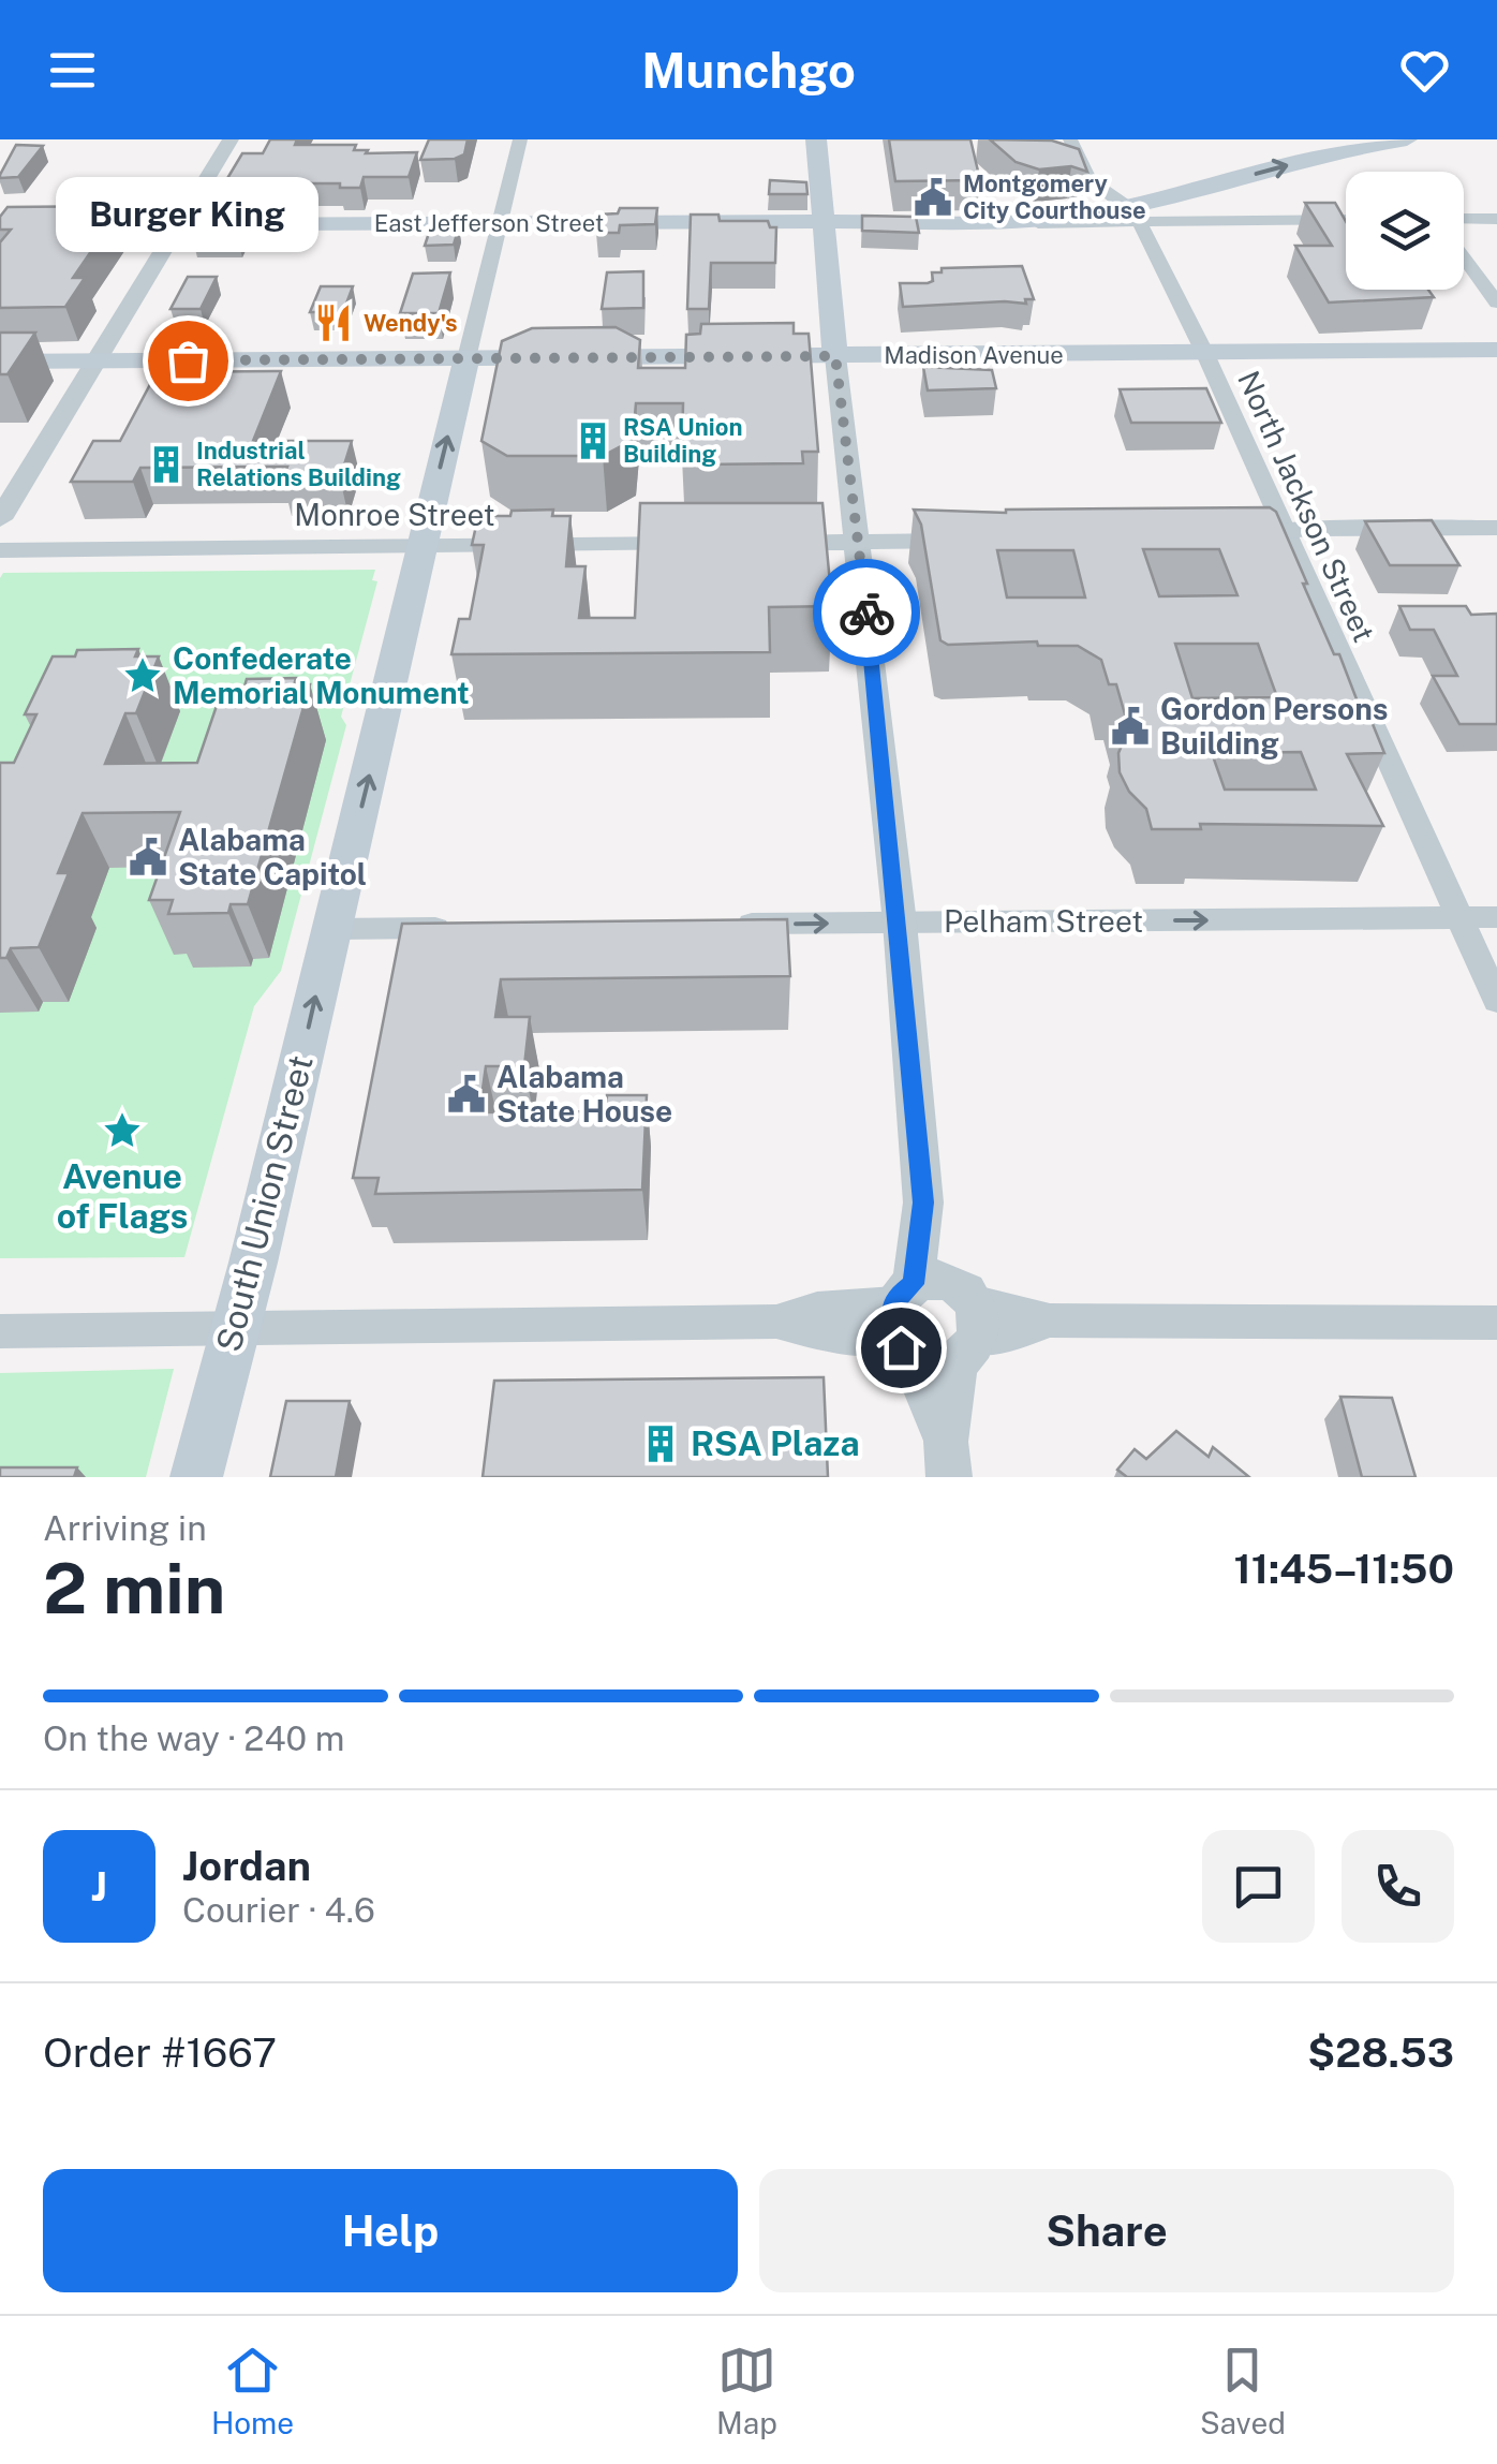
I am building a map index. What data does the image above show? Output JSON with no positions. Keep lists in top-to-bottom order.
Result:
{
  "streets": {
    "main road": ["East Jefferson Street", "Madison Avenue", "South Union Street"],
    "street": ["North Jackson Street", "Monroe Street", "Pelham Street"]
  },
  "crossings": [
    ["East Jefferson Street", "North Jackson Street"],
    ["Madison Avenue", "North Jackson Street"],
    ["Madison Avenue", "South Union Street"],
    ["North Jackson Street", "Pelham Street"],
    ["Monroe Street", "South Union Street"]
  ],
  "one_way": ["Pelham Street", "South Union Street"],
  "places": {
    "public building": [
      "Montgomery City Courthouse",
      "Gordon Persons Building",
      "Alabama State Capitol",
      "Alabama State House"
    ],
    "restaurant": ["Wendy's"],
    "other": ["Burger King"],
    "building": ["RSA Union Building", "Industrial Relations Building", "RSA Plaza"],
    "place": ["Confederate Memorial Monument", "Avenue of Flags"]
  },
  "page": {
    "header": "Munchgo",
    "bubble": "Burger King",
    "heading": ["2 min", "Arriving in", "11:45–11:50"],
    "panel": [
      "Jordan",
      "Courier · 4.6",
      "Order #1667",
      "$28.53"
    ],
    "bar": "On the way · 240 m",
    "round": "J",
    "buttons": ["Help", "Share"],
    "tabs": ["Home", "Map", "Saved"]
  }
}
